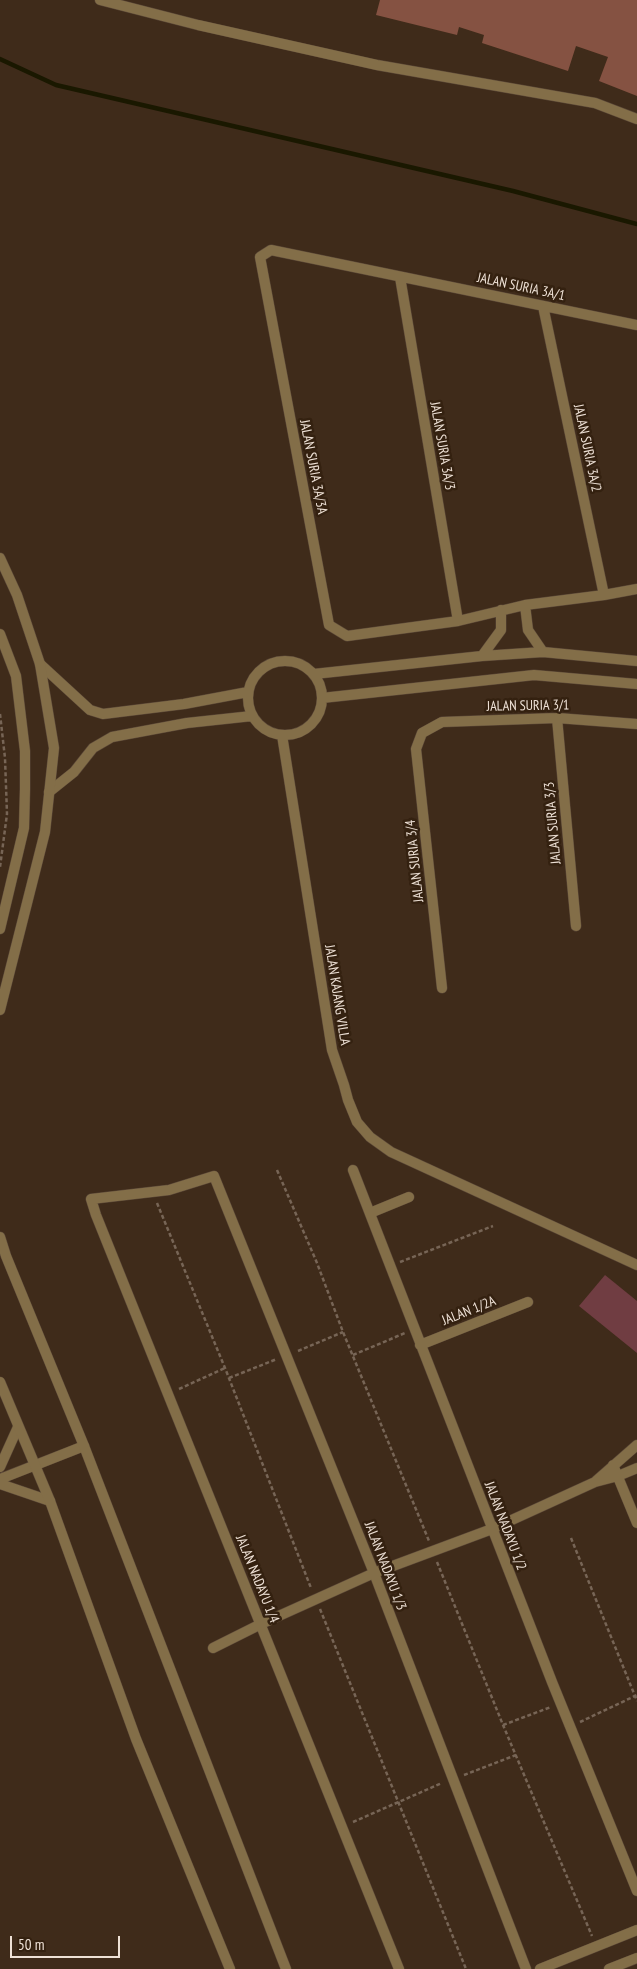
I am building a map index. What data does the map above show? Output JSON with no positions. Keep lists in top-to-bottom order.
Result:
{
  "streets": {
    "street": [
      "JALAN SURIA 3A/1",
      "JALAN SURIA 3A/3",
      "JALAN SURIA 3A/2",
      "JALAN SURIA 3A/3A",
      "JALAN SURIA 3/1",
      "JALAN SURIA 3/3",
      "JALAN SURIA 3/4",
      "JALAN KAJANG VILLA",
      "JALAN 1/2A",
      "JALAN NADAYU 1/2",
      "JALAN NADAYU 1/3",
      "JALAN NADAYU 1/4"
    ]
  },
  "crossings": [
    ["JALAN SURIA 3A/1", "JALAN SURIA 3A/3"],
    ["JALAN SURIA 3A/1", "JALAN SURIA 3A/2"],
    ["JALAN SURIA 3A/1", "JALAN SURIA 3A/3A"],
    ["JALAN SURIA 3A/3", "JALAN SURIA 3A/3A"],
    ["JALAN SURIA 3/1", "JALAN SURIA 3/3"],
    ["JALAN SURIA 3/1", "JALAN SURIA 3/4"],
    ["JALAN 1/2A", "JALAN NADAYU 1/2"],
    ["JALAN NADAYU 1/3", "JALAN NADAYU 1/4"]
  ],
  "scale_bar": "50 m"
}
